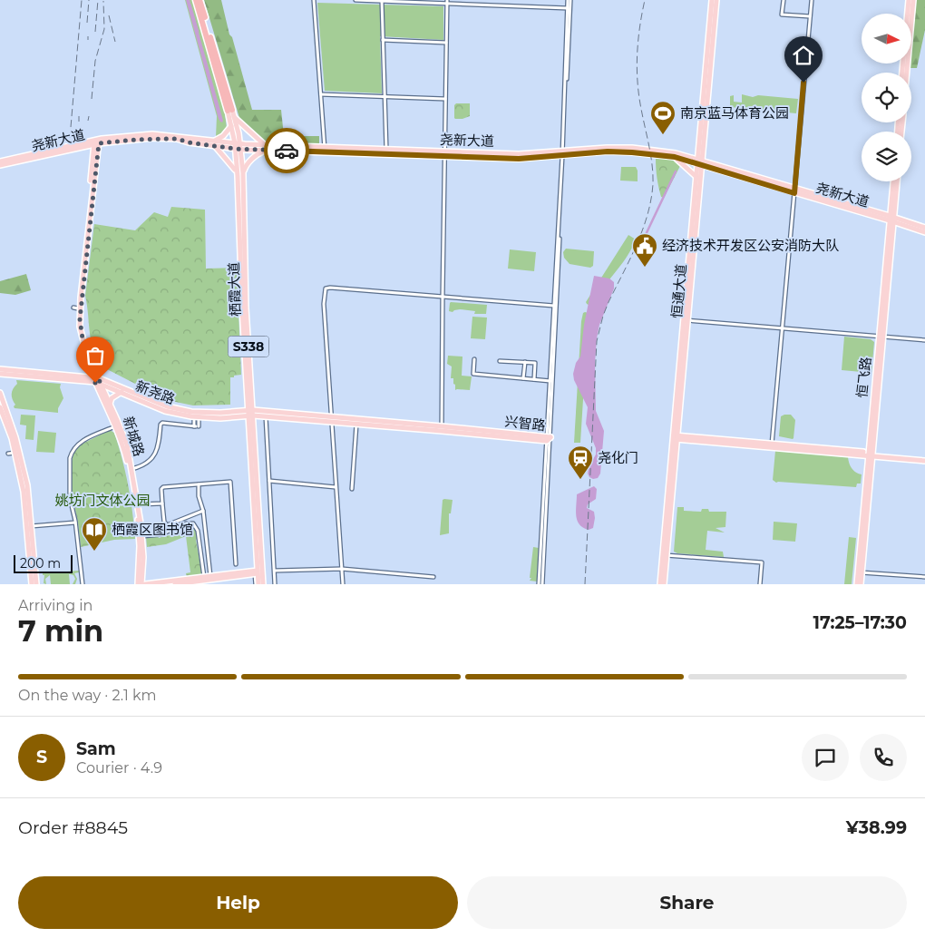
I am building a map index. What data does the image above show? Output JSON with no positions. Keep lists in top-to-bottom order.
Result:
{
  "streets": {
    "highway": ["栖霞大道", "S338"],
    "main road": [
      "尧新大道",
      "恒通大道",
      "恒飞路",
      "新尧路",
      "兴智路",
      "新城路"
    ]
  },
  "crossings": [
    ["尧新大道", "栖霞大道"],
    ["尧新大道", "恒通大道"],
    ["尧新大道", "恒飞路"],
    ["尧新大道", "新城路"],
    ["栖霞大道", "新尧路"],
    ["栖霞大道", "兴智路"],
    ["新尧路", "兴智路"],
    ["新尧路", "新城路"]
  ],
  "parks": ["姚坊门文体公园"],
  "places": {
    "sports": ["南京蓝马体育公园"],
    "public building": ["经济技术开发区公安消防大队"],
    "station": ["尧化门"],
    "library": ["栖霞区图书馆"]
  },
  "scale_bar": "200 m",
  "north": "right",
  "page": {
    "scale": "200 m",
    "heading": ["7 min", "Arriving in", "17:25–17:30"],
    "panel": [
      "Sam",
      "Courier · 4.9",
      "Order #8845",
      "¥38.99"
    ],
    "bar": "On the way · 2.1 km",
    "round": "S",
    "buttons": ["Help", "Share"]
  }
}
